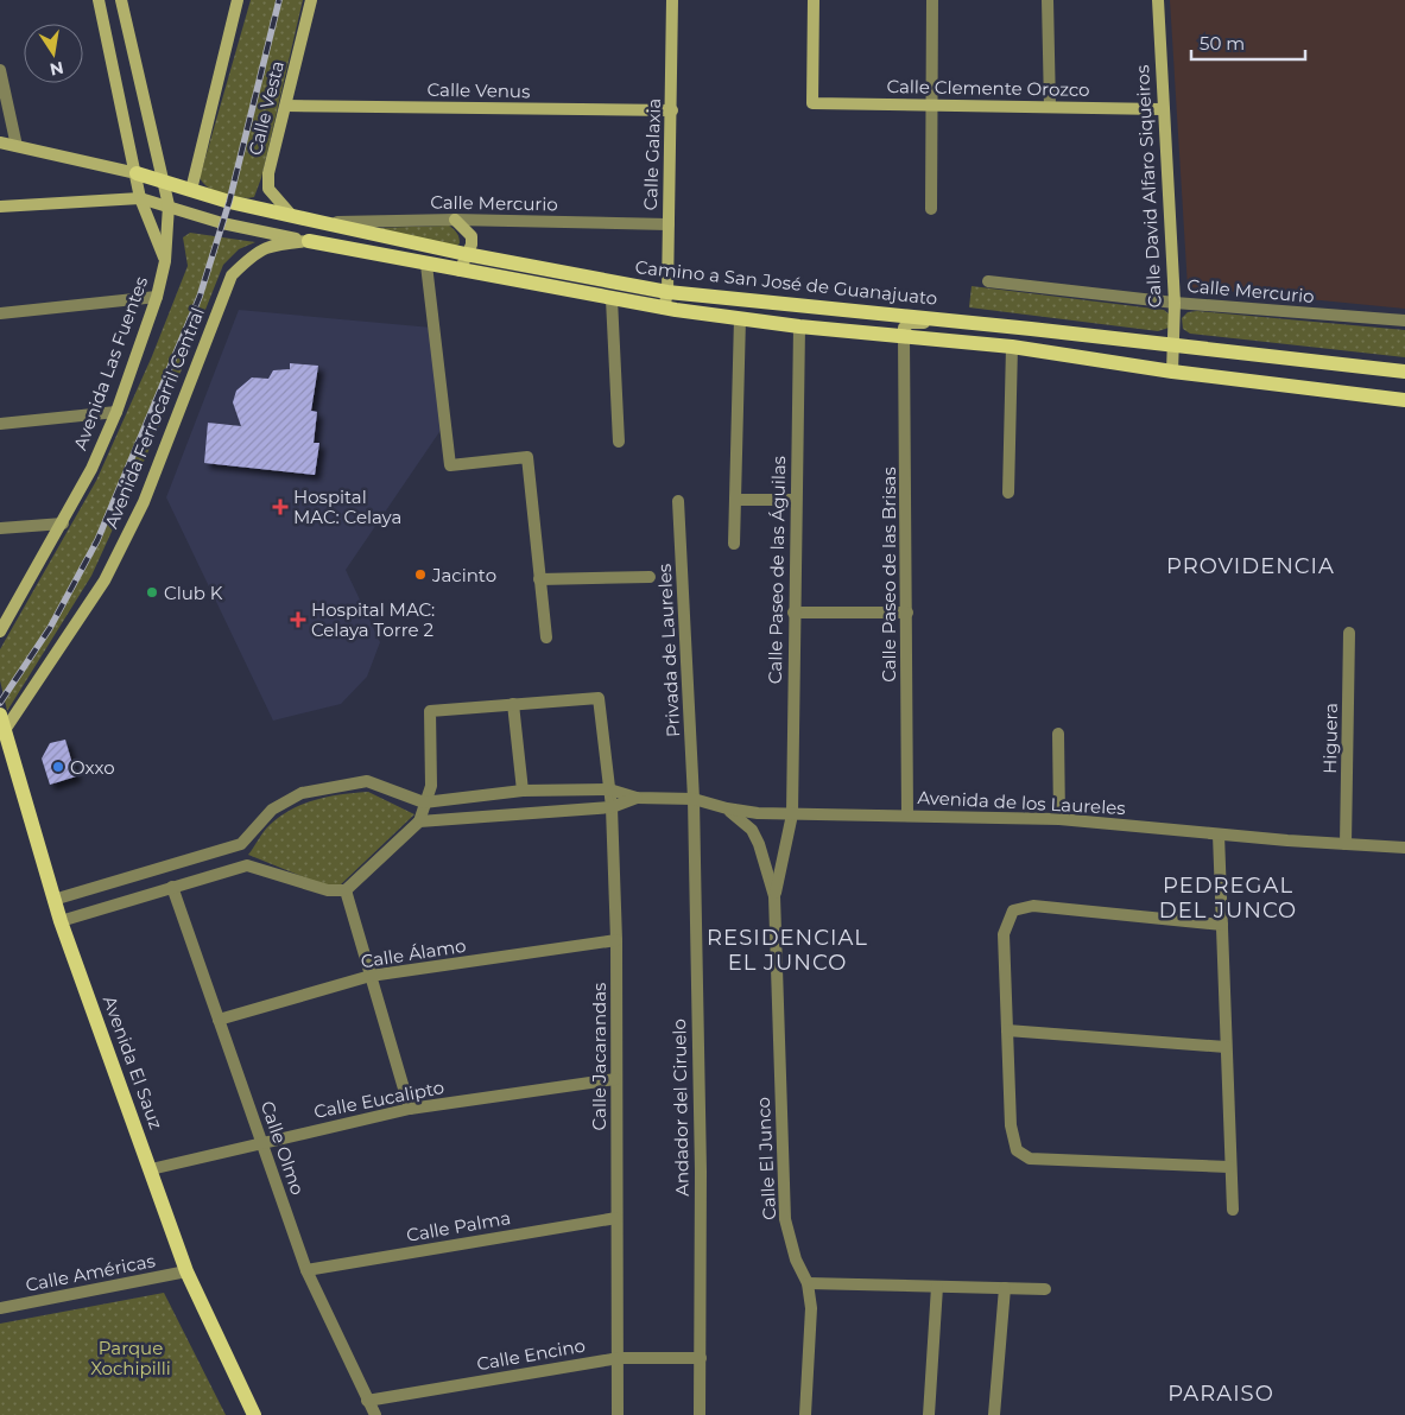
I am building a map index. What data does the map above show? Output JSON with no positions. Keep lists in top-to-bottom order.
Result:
{
  "streets": {
    "main road": [
      "Calle Clemente Orozco",
      "Calle Venus",
      "Calle Vesta",
      "Calle Galaxia",
      "Calle David Alfaro Siqueiros",
      "Camino a San José de Guanajuato",
      "Avenida Las Fuentes",
      "Avenida Ferrocarril Central",
      "Avenida El Sauz"
    ],
    "street": [
      "Calle Mercurio",
      "Calle Paseo de las Águilas",
      "Calle Paseo de las Brisas",
      "Privada de Laureles",
      "Higuera",
      "Avenida de los Laureles",
      "Calle Álamo",
      "Calle Jacarandas",
      "Calle Eucalipto",
      "Andador del Ciruelo",
      "Calle Olmo",
      "Calle El Junco",
      "Calle Palma",
      "Calle Américas",
      "Calle Encino"
    ]
  },
  "crossings": [
    ["Calle Clemente Orozco", "Calle David Alfaro Siqueiros"],
    ["Calle Venus", "Calle Vesta"],
    ["Calle Venus", "Calle Galaxia"],
    ["Calle Vesta", "Camino a San José de Guanajuato"],
    ["Calle Galaxia", "Calle Mercurio"],
    ["Calle Galaxia", "Camino a San José de Guanajuato"],
    ["Calle David Alfaro Siqueiros", "Calle Mercurio"],
    ["Calle David Alfaro Siqueiros", "Camino a San José de Guanajuato"],
    ["Calle Mercurio", "Camino a San José de Guanajuato"],
    ["Camino a San José de Guanajuato", "Avenida Las Fuentes"],
    ["Camino a San José de Guanajuato", "Avenida Ferrocarril Central"],
    ["Camino a San José de Guanajuato", "Calle Paseo de las Águilas"],
    ["Camino a San José de Guanajuato", "Calle Paseo de las Brisas"],
    ["Avenida Ferrocarril Central", "Avenida El Sauz"],
    ["Calle Paseo de las Águilas", "Avenida de los Laureles"],
    ["Calle Paseo de las Águilas", "Calle El Junco"],
    ["Calle Paseo de las Brisas", "Avenida de los Laureles"],
    ["Privada de Laureles", "Avenida de los Laureles"],
    ["Privada de Laureles", "Andador del Ciruelo"],
    ["Higuera", "Avenida de los Laureles"],
    ["Avenida de los Laureles", "Calle Jacarandas"],
    ["Avenida de los Laureles", "Avenida El Sauz"],
    ["Avenida de los Laureles", "Andador del Ciruelo"],
    ["Avenida de los Laureles", "Calle El Junco"],
    ["Calle Álamo", "Calle Jacarandas"],
    ["Calle Álamo", "Calle Olmo"],
    ["Calle Jacarandas", "Calle Eucalipto"],
    ["Calle Jacarandas", "Calle Palma"],
    ["Calle Jacarandas", "Calle Encino"],
    ["Avenida El Sauz", "Calle Eucalipto"],
    ["Avenida El Sauz", "Calle Américas"],
    ["Calle Eucalipto", "Calle Olmo"],
    ["Andador del Ciruelo", "Calle Encino"],
    ["Calle Olmo", "Calle Palma"],
    ["Calle Olmo", "Calle Encino"]
  ],
  "districts": [
    "PROVIDENCIA",
    "PEDREGAL DEL JUNCO",
    "RESIDENCIAL EL JUNCO",
    "PARAISO"
  ],
  "parks": ["Parque Xochipilli"],
  "places": {
    "health": ["Hospital MAC: Celaya", "Hospital MAC: Celaya Torre 2"],
    "other": ["Jacinto", "Club K", "Oxxo"]
  },
  "scale_bar": "50 m",
  "north": "bottom"
}
